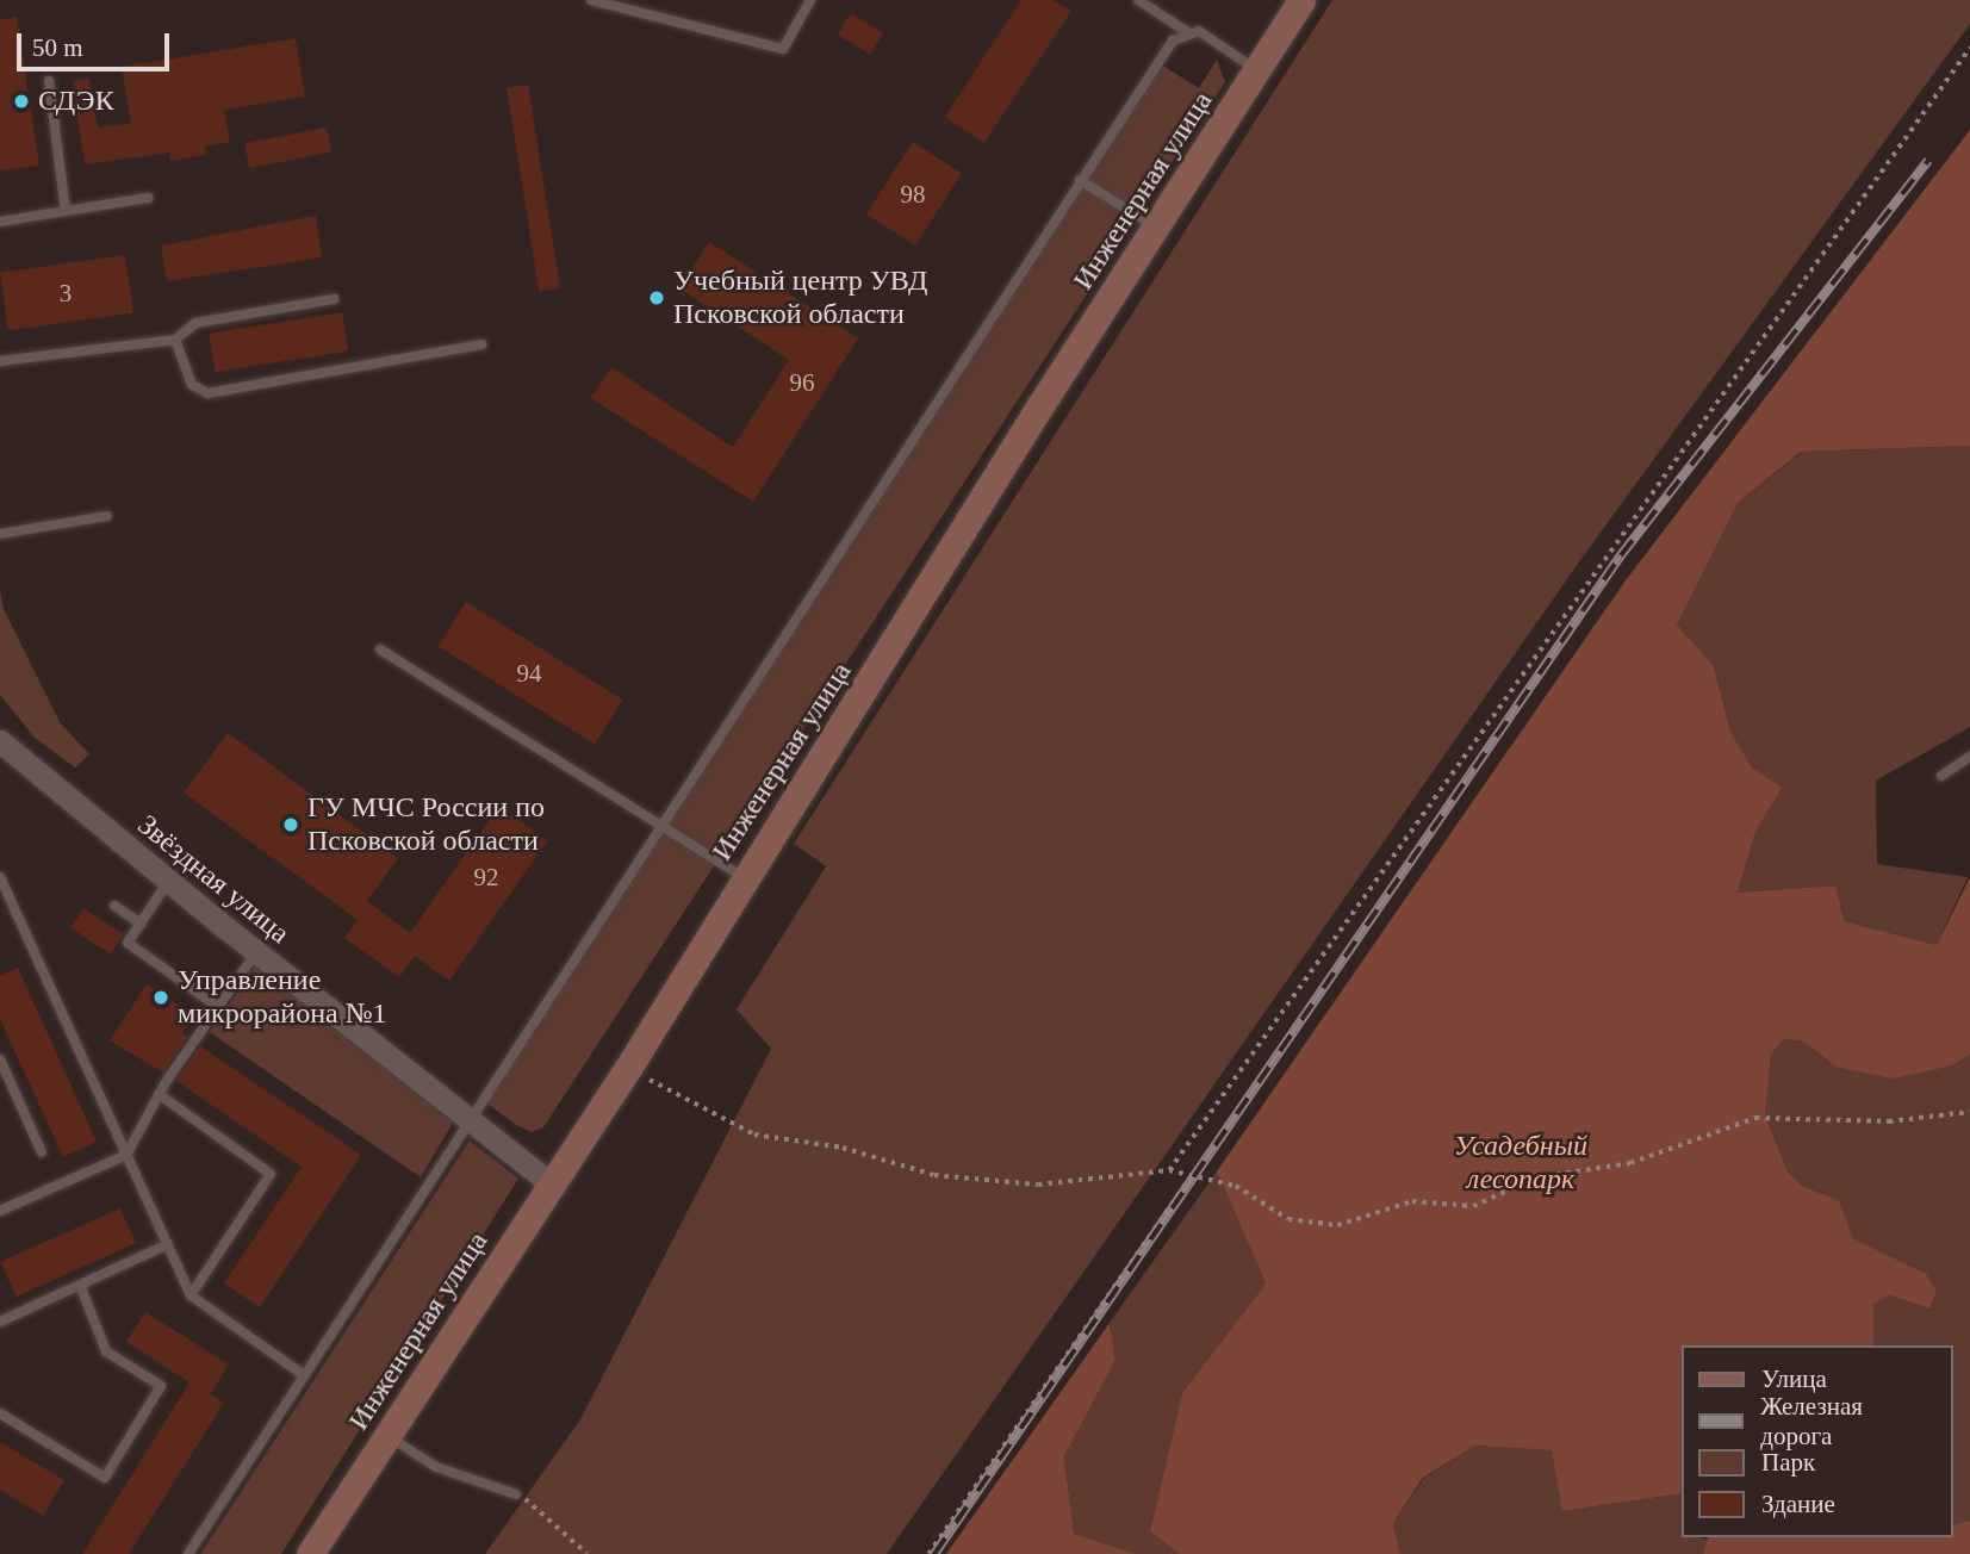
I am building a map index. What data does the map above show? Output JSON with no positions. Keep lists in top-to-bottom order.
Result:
{
  "streets": {
    "main road": ["Инженерная улица"],
    "street": ["Звёздная улица"]
  },
  "crossings": [
    ["Инженерная улица", "Звёздная улица"]
  ],
  "parks": ["Усадебный лесопарк"],
  "places": [
    "СДЭК",
    "Учебный центр УВД Псковской области",
    "ГУ МЧС России по Псковской области",
    "Управление микрорайона №1"
  ],
  "house_numbers": [
    "98",
    "3",
    "96",
    "94",
    "92"
  ],
  "legend": [
    "Улица",
    "Железная дорога",
    "Парк",
    "Здание"
  ],
  "scale_bar": "50 m"
}
